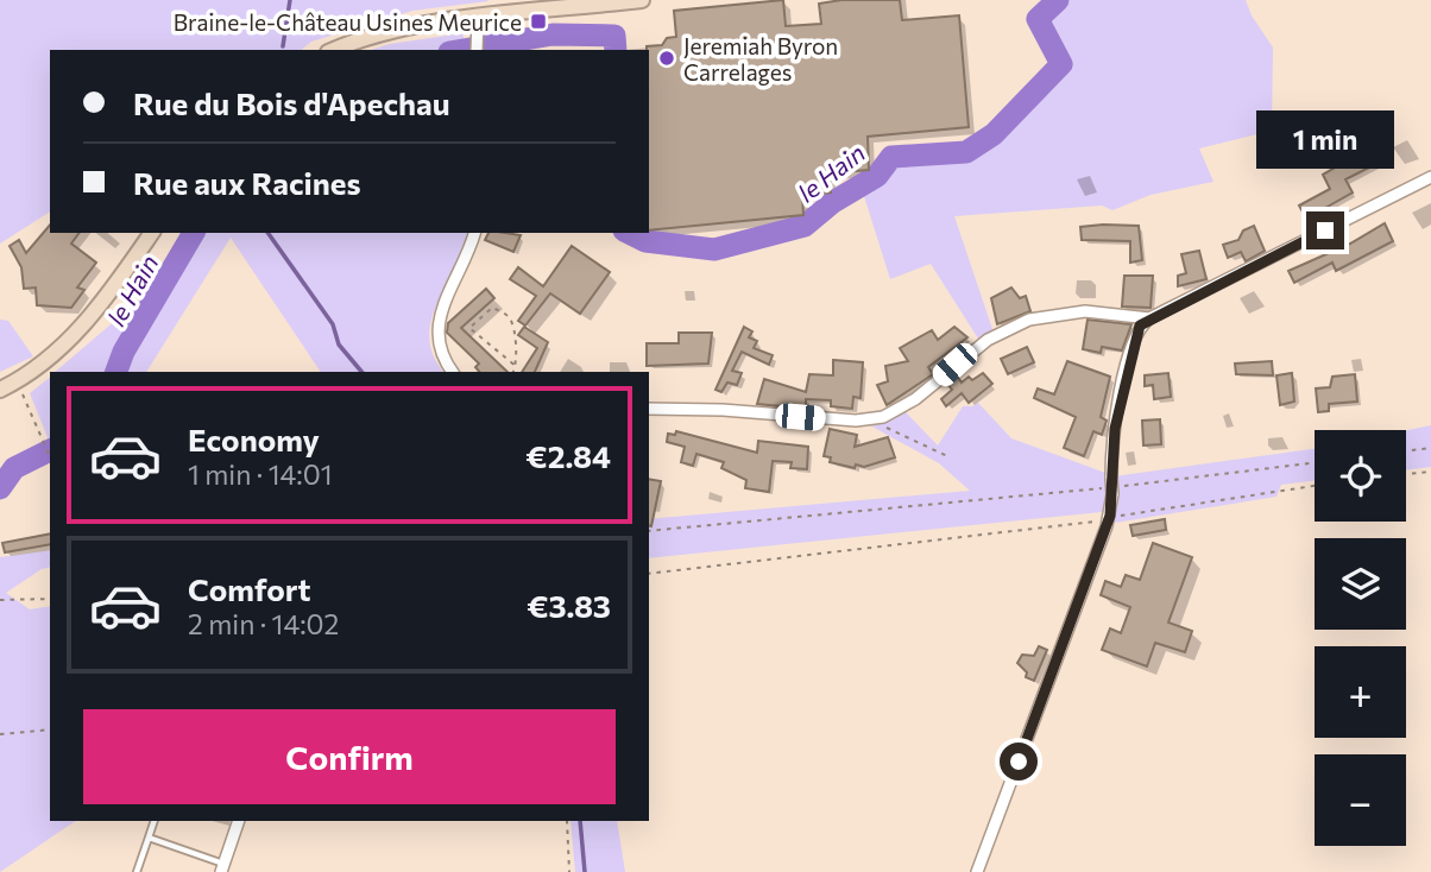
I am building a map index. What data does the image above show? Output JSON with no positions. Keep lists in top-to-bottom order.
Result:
{
  "water": ["le Hain"],
  "places": {
    "transit": ["Braine-le-Château Usines Meurice"],
    "other": ["Jeremiah Byron Carrelages"]
  },
  "page": {
    "banner": ["Rue du Bois d'Apechau", "Rue aux Racines"],
    "bubble": "1 min",
    "list": [
      {
        "name": "Economy",
        "note": "1 min · 14:01",
        "value": "€2.84"
      },
      {
        "name": "Comfort",
        "note": "2 min · 14:02",
        "value": "€3.83"
      }
    ],
    "map_buttons": ["+", "−"],
    "buttons": "Confirm"
  }
}
